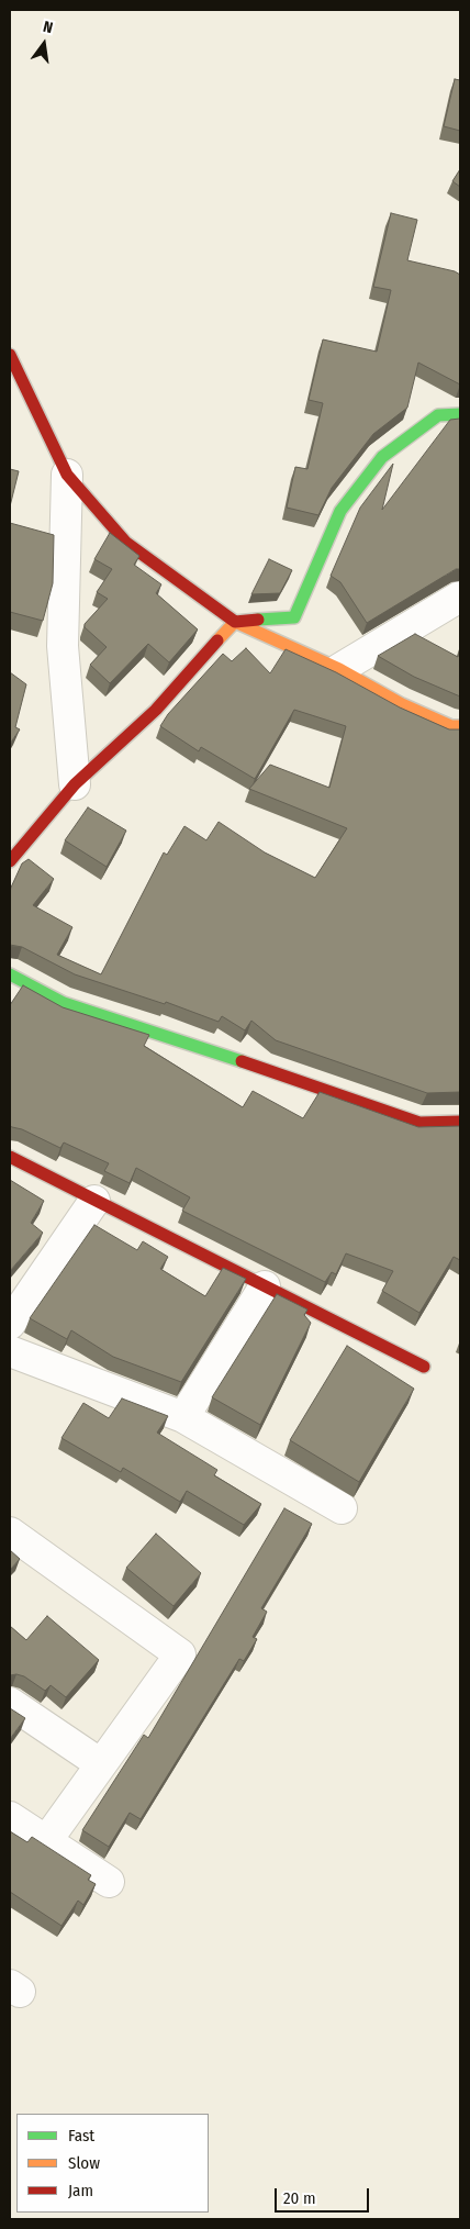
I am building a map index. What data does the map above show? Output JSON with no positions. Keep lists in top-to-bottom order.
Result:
{
  "legend": ["Fast", "Slow", "Jam"],
  "scale_bar": "20 m",
  "north": "top"
}
